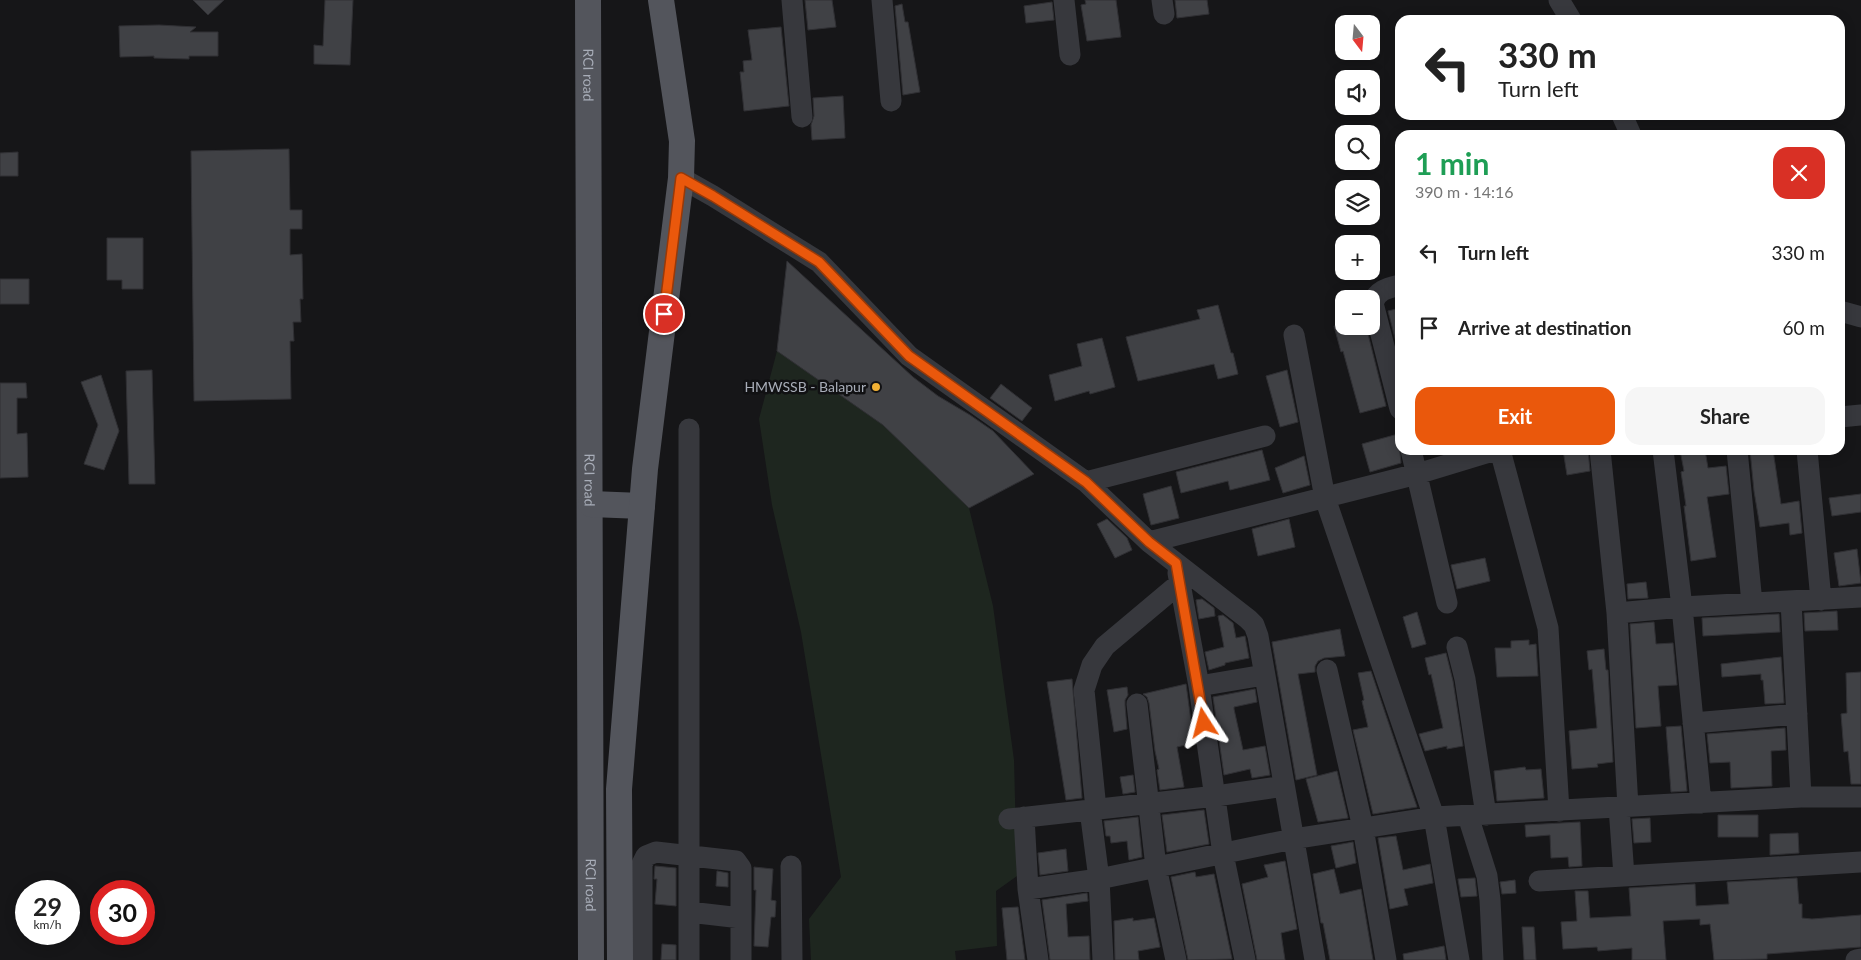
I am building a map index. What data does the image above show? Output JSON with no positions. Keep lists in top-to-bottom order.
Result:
{
  "streets": {
    "main road": ["RCI road"]
  },
  "places": ["HMWSSB - Balapur"],
  "north": "bottom",
  "page": {
    "map_buttons": ["+", "−"],
    "turn": ["330 m", "Turn left"],
    "heading": ["1 min", "390 m · 14:16"],
    "list": [
      {
        "name": "Turn left",
        "value": "330 m"
      },
      {
        "name": "Arrive at destination",
        "value": "60 m"
      }
    ],
    "buttons": ["Exit", "Share"],
    "speed": "29 km/h",
    "limit": "30"
  }
}
